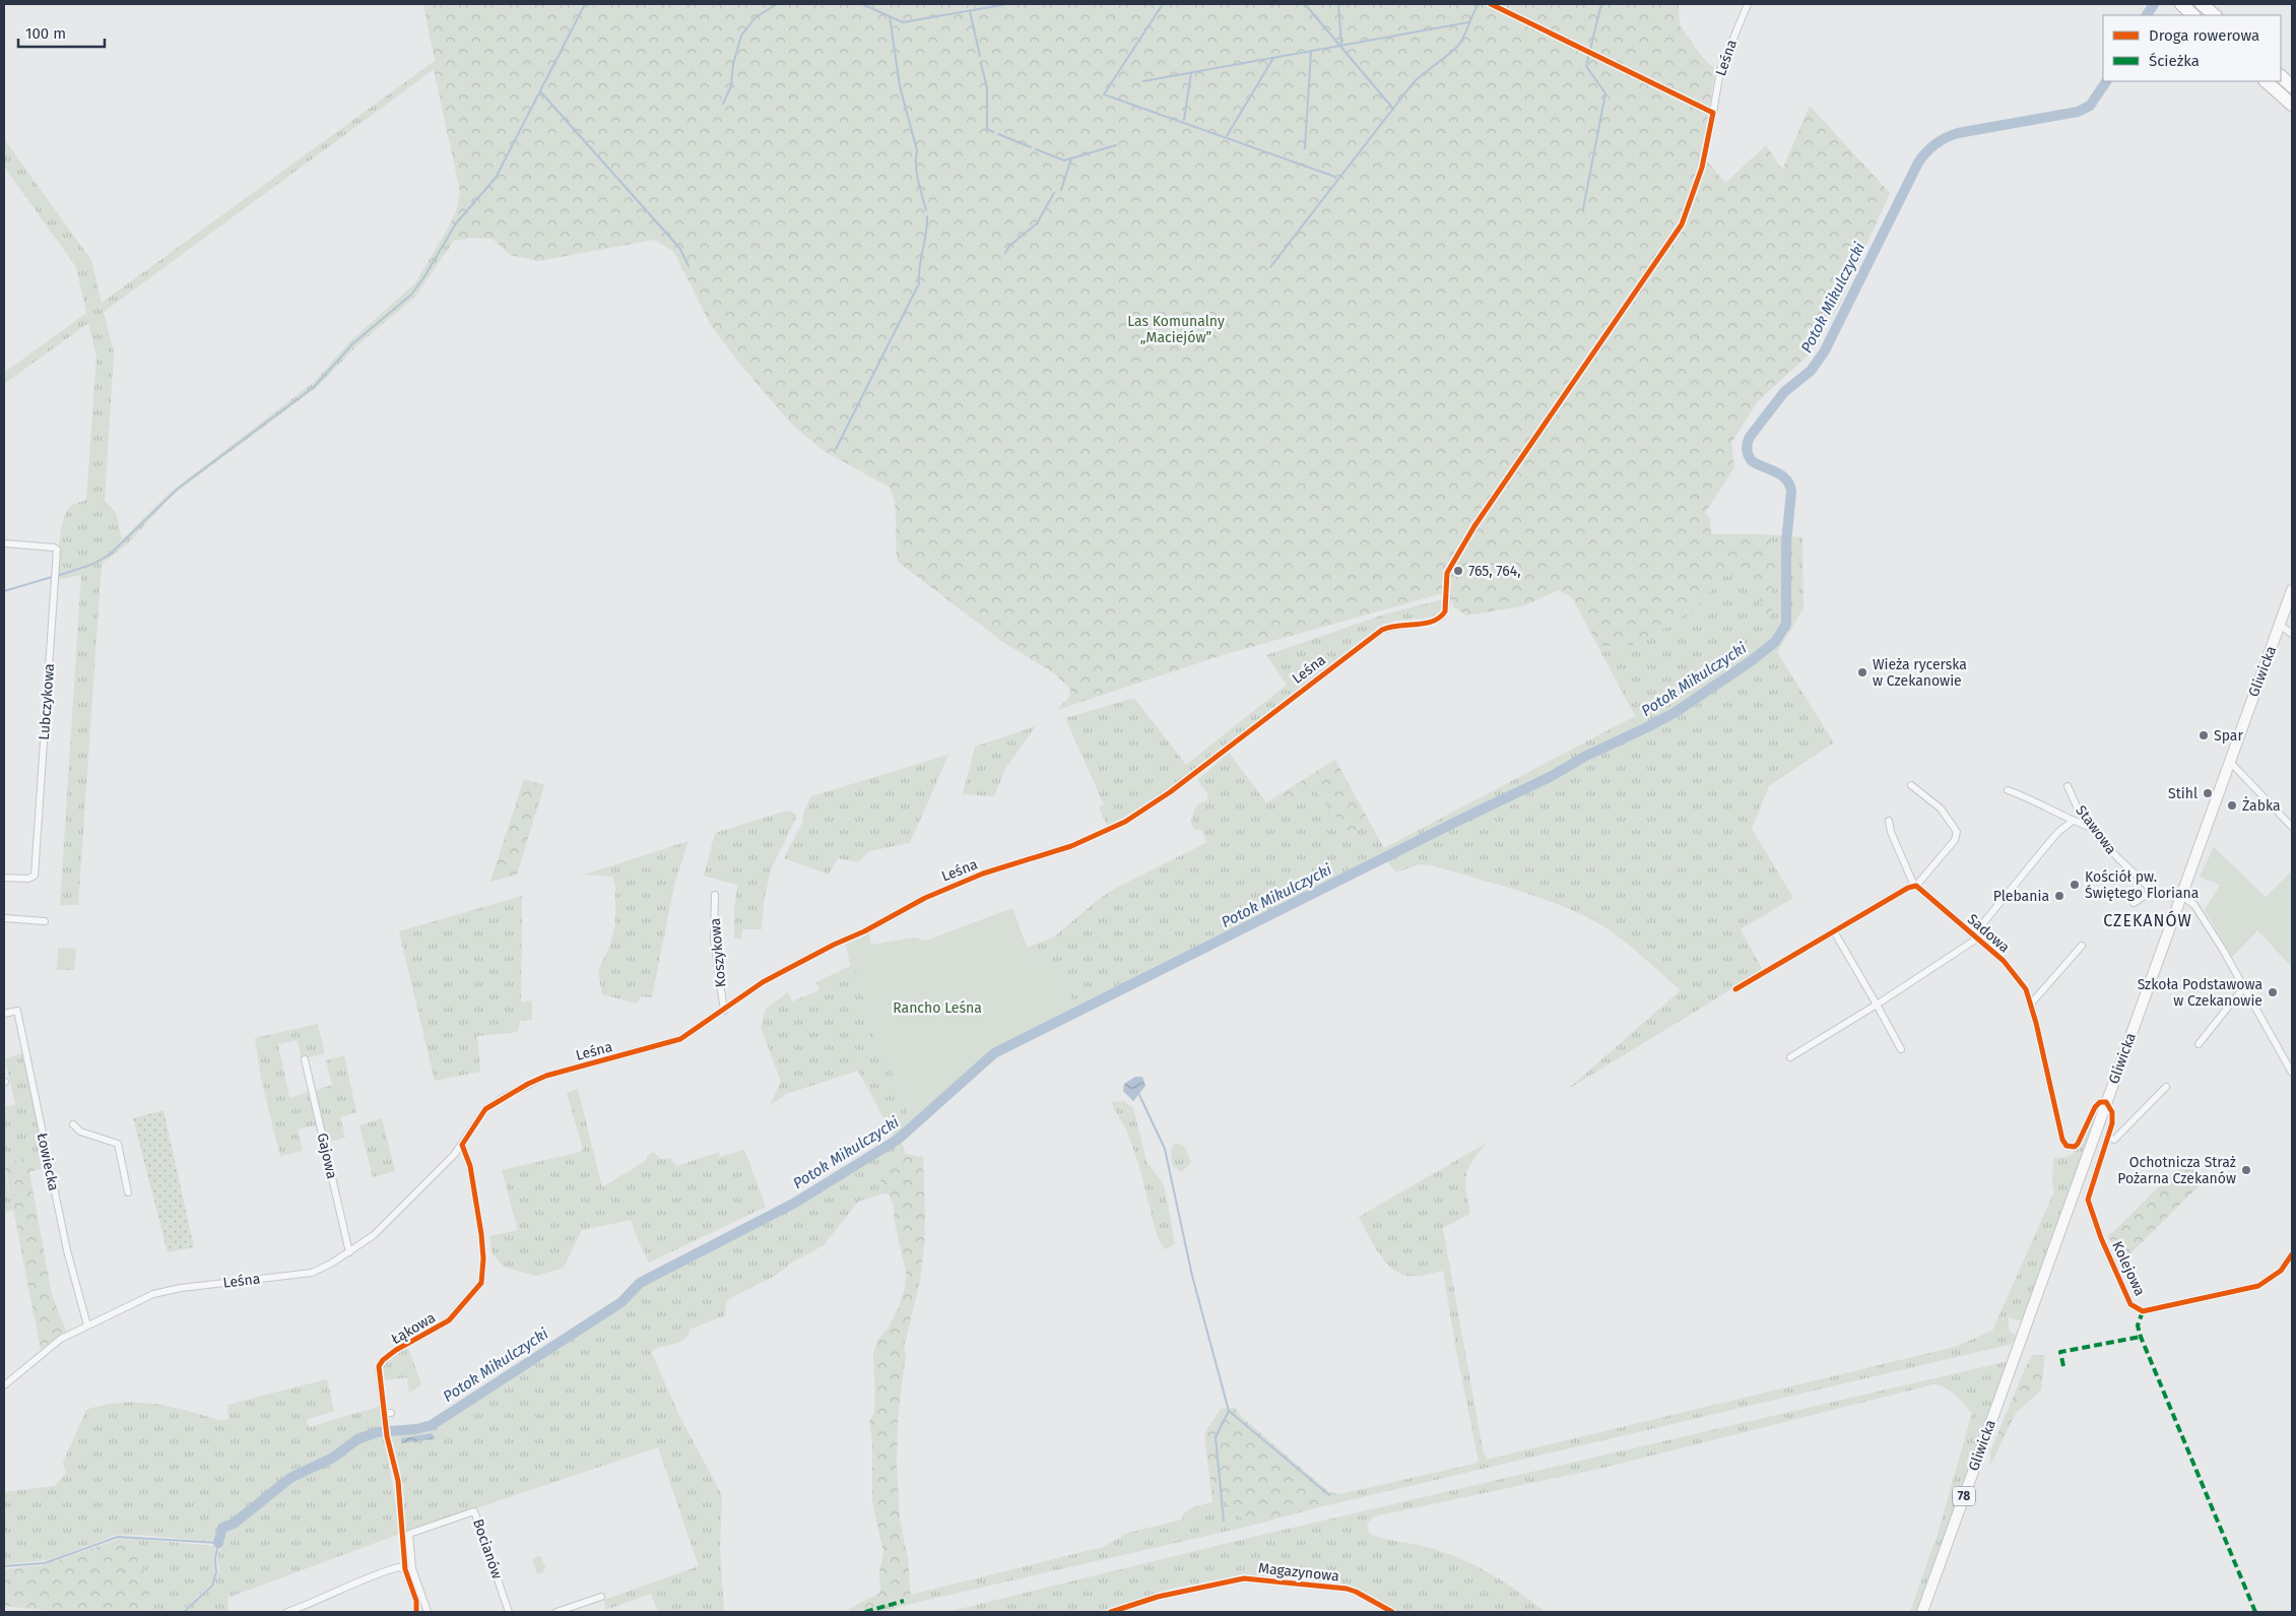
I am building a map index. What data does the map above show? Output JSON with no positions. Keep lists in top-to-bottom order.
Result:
{
  "streets": {
    "main road": ["Gliwicka", "78"],
    "street": [
      "Leśna",
      "Lubczykowa",
      "Stawowa",
      "Sadowa",
      "Koszykowa",
      "Gajowa",
      "Łowiecka",
      "Kolejowa",
      "Łąkowa",
      "Bocianów",
      "Magazynowa"
    ]
  },
  "crossings": [
    ["Leśna", "Koszykowa"],
    ["Leśna", "Gajowa"],
    ["Leśna", "Łowiecka"],
    ["Leśna", "Łąkowa"],
    ["Gliwicka", "Stawowa"],
    ["Gliwicka", "Sadowa"],
    ["Gliwicka", "Kolejowa"],
    ["Sadowa", "Kolejowa"]
  ],
  "districts": ["CZEKANÓW"],
  "water": ["Potok Mikulczycki"],
  "parks": ["Las Komunalny „Maciejów”", "Rancho Leśna"],
  "places": [
    "765, 764,",
    "Wieża rycerska w Czekanowie",
    "Spar",
    "Stihl",
    "Żabka",
    "Kościół pw. Świętego Floriana",
    "Plebania",
    "Szkoła Podstawowa w Czekanowie",
    "Ochotnicza Straż Pożarna Czekanów"
  ],
  "legend": ["Droga rowerowa", "Ścieżka"],
  "scale_bar": "100 m"
}
